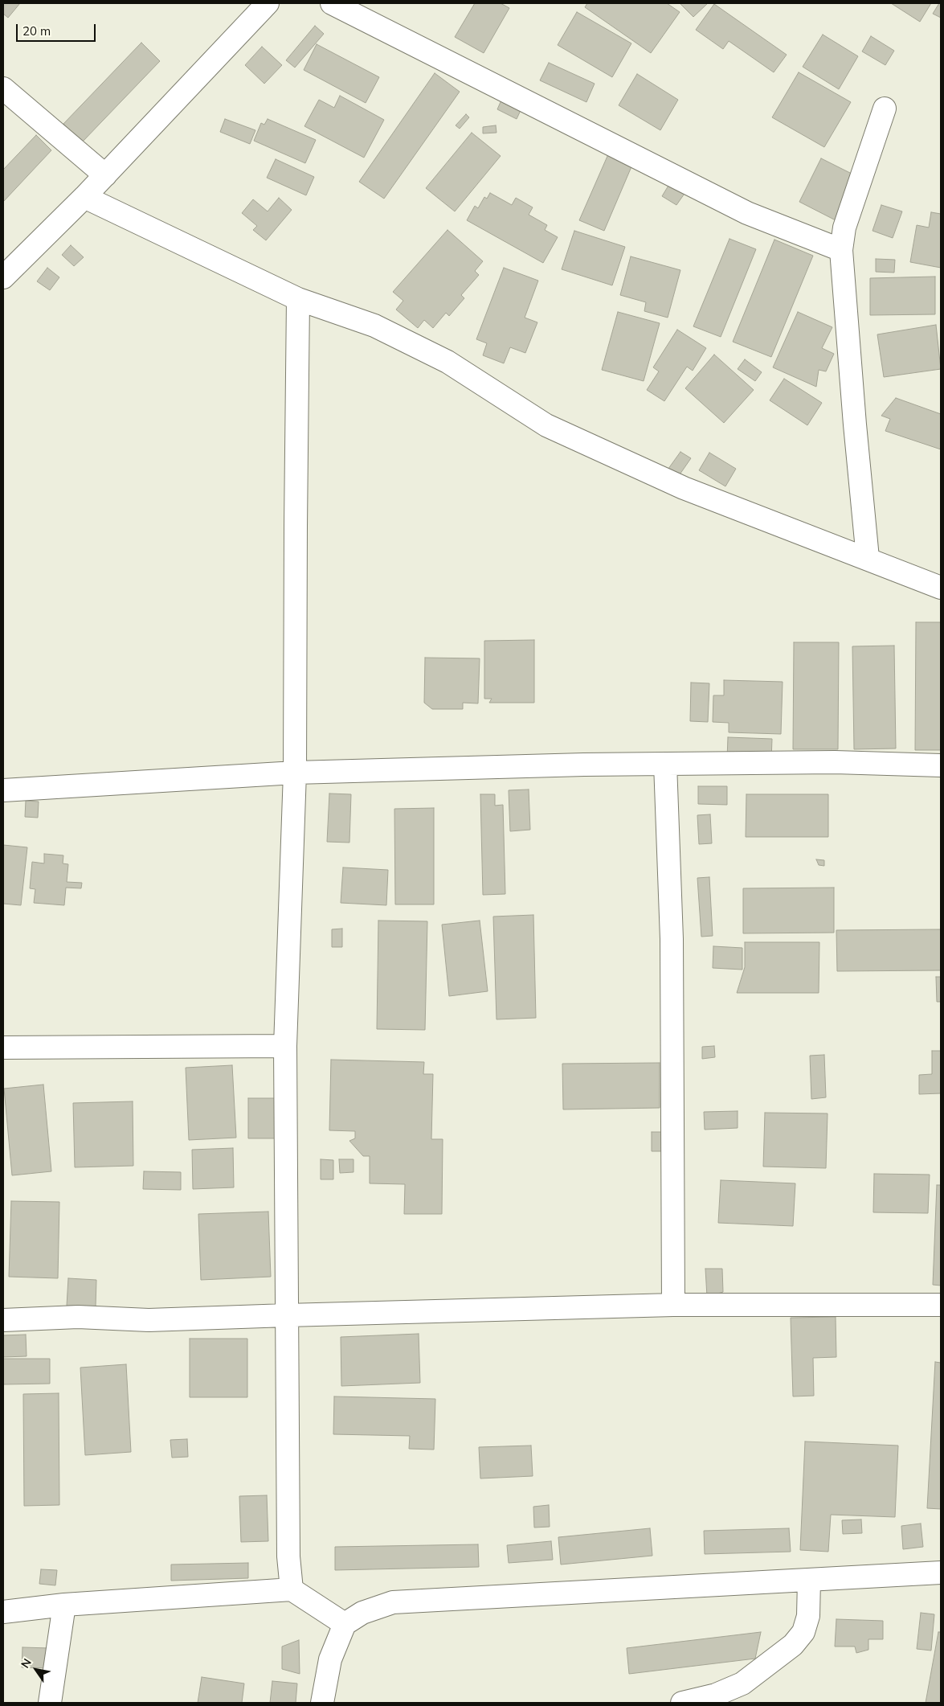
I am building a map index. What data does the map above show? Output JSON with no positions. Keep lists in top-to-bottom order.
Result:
{
  "scale_bar": "20 m",
  "north": "top left"
}
